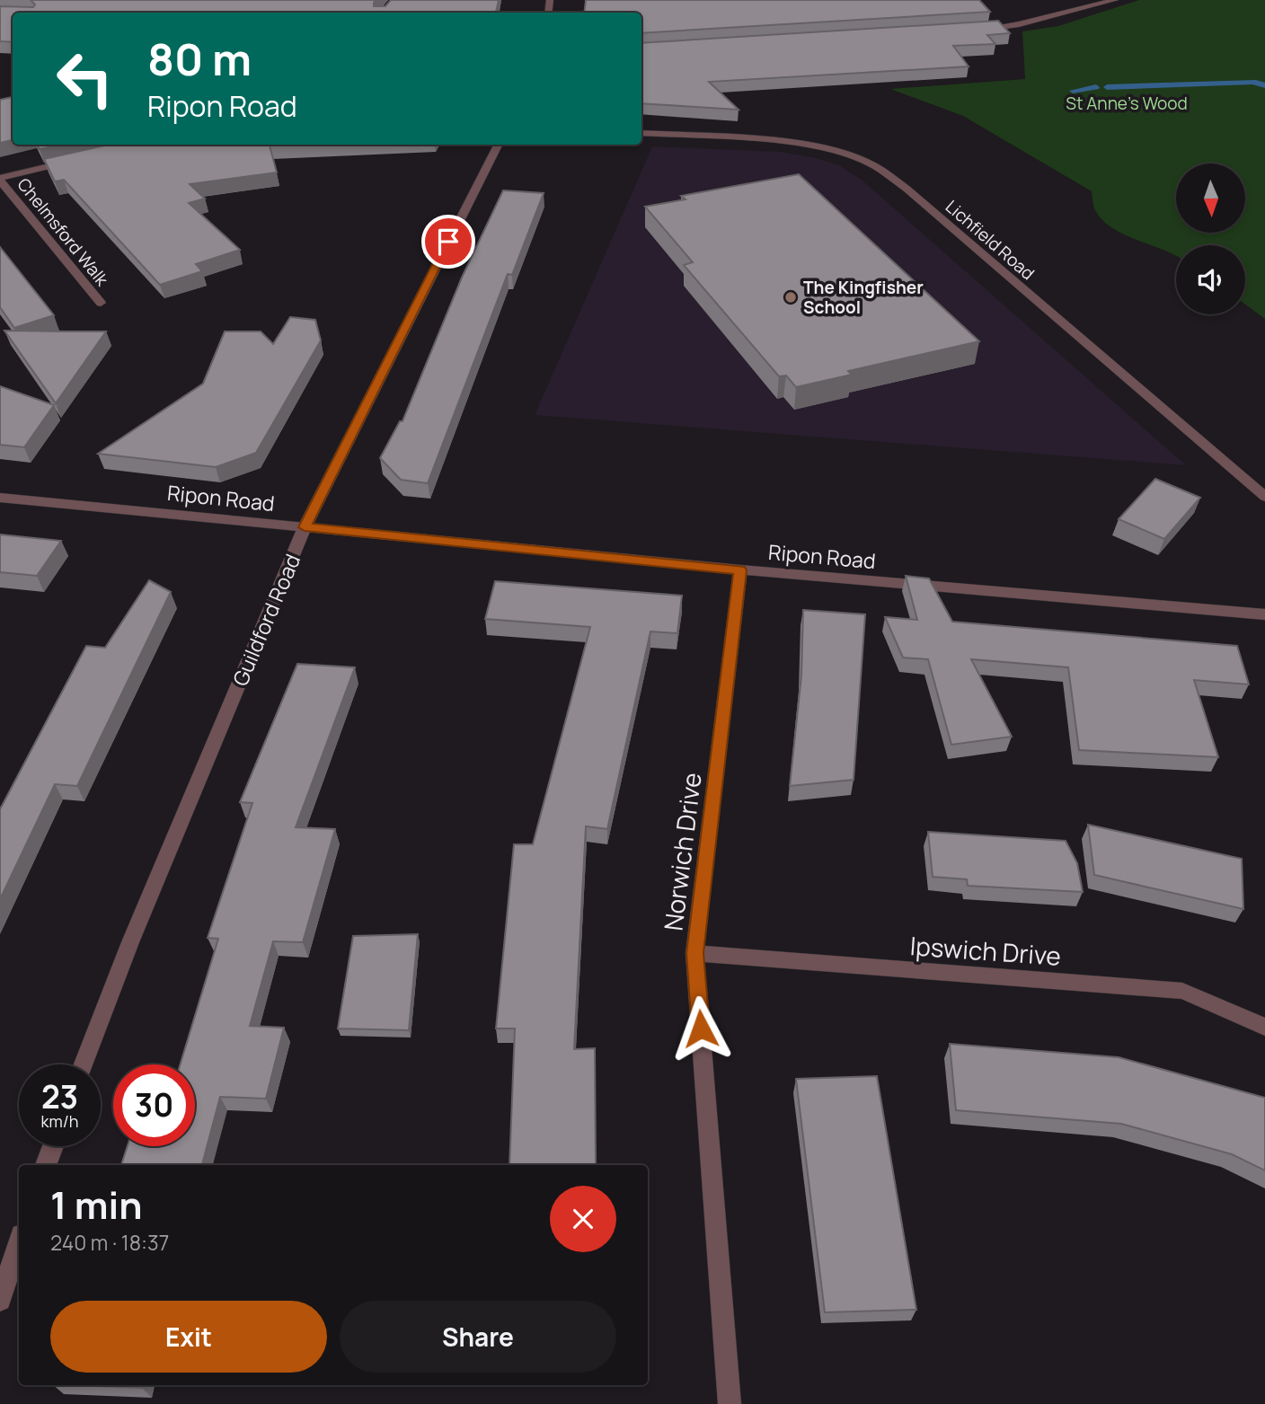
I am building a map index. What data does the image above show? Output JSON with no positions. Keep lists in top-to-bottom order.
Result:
{
  "streets": {
    "street": [
      "Chelmsford Walk",
      "Lichfield Road",
      "Ripon Road",
      "Guildford Road",
      "Norwich Drive",
      "Ipswich Drive"
    ]
  },
  "crossings": [
    ["Ripon Road", "Guildford Road"],
    ["Ripon Road", "Norwich Drive"],
    ["Norwich Drive", "Ipswich Drive"]
  ],
  "parks": ["St Anne's Wood"],
  "places": ["The Kingfisher School"],
  "north": "bottom",
  "page": {
    "turn": ["80 m", "Ripon Road"],
    "speed": "23 km/h",
    "limit": "30",
    "heading": ["1 min", "240 m · 18:37"],
    "buttons": ["Exit", "Share"]
  }
}
